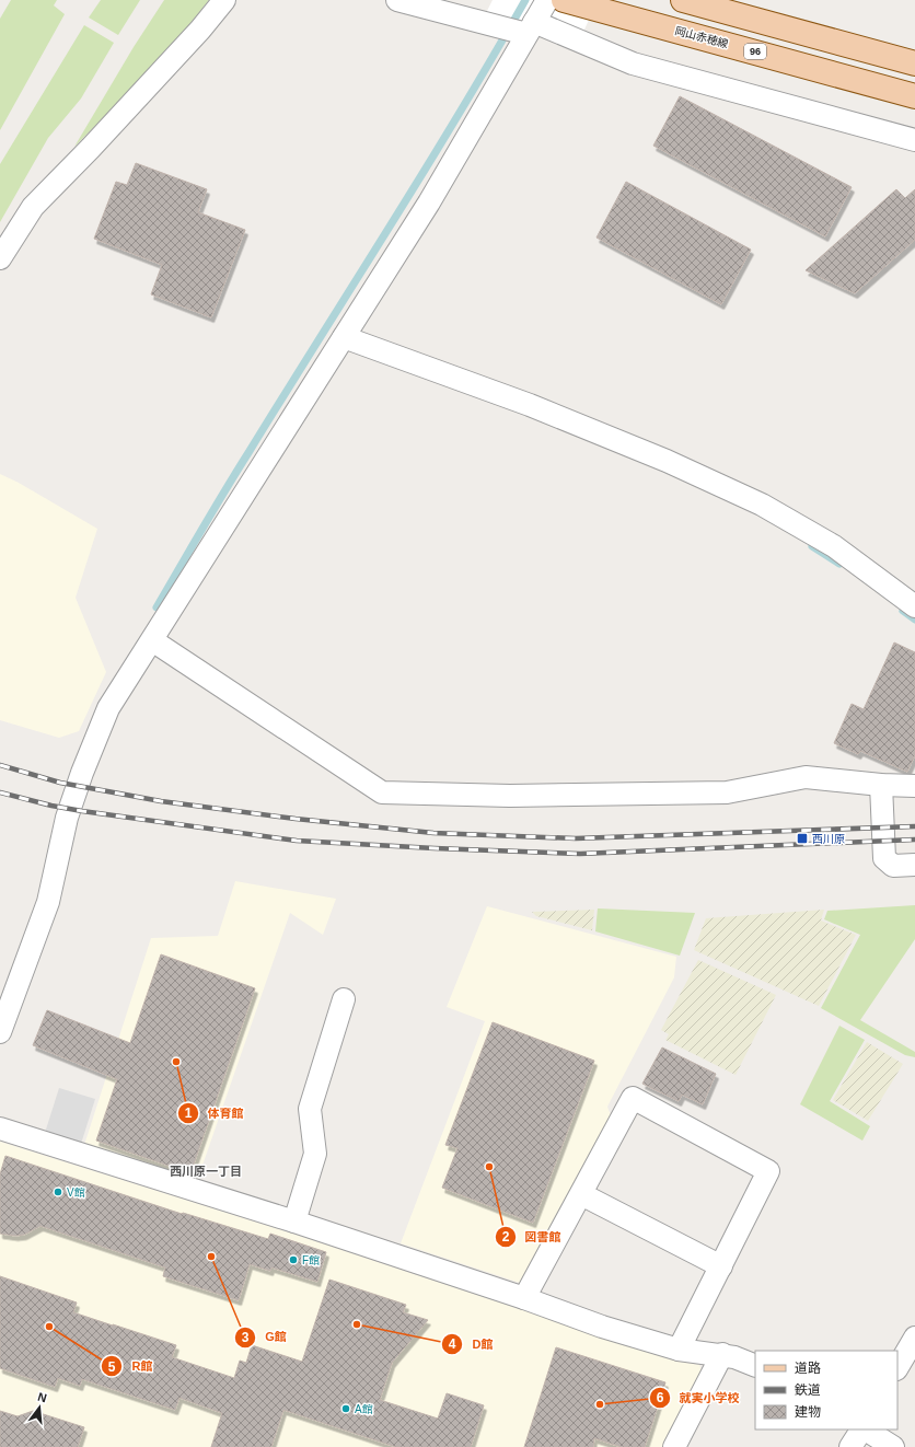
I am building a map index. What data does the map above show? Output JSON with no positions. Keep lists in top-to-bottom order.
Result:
{
  "streets": {
    "main road": ["岡山赤穂線", "96"]
  },
  "districts": ["西川原一丁目"],
  "places": {
    "transit": ["西川原"],
    "other": [
      "体育館",
      "図書館",
      "V館",
      "G館",
      "F館",
      "D館",
      "R館",
      "就実小学校",
      "A館"
    ]
  },
  "legend": ["道路", "鉄道", "建物"],
  "north": "top"
}
